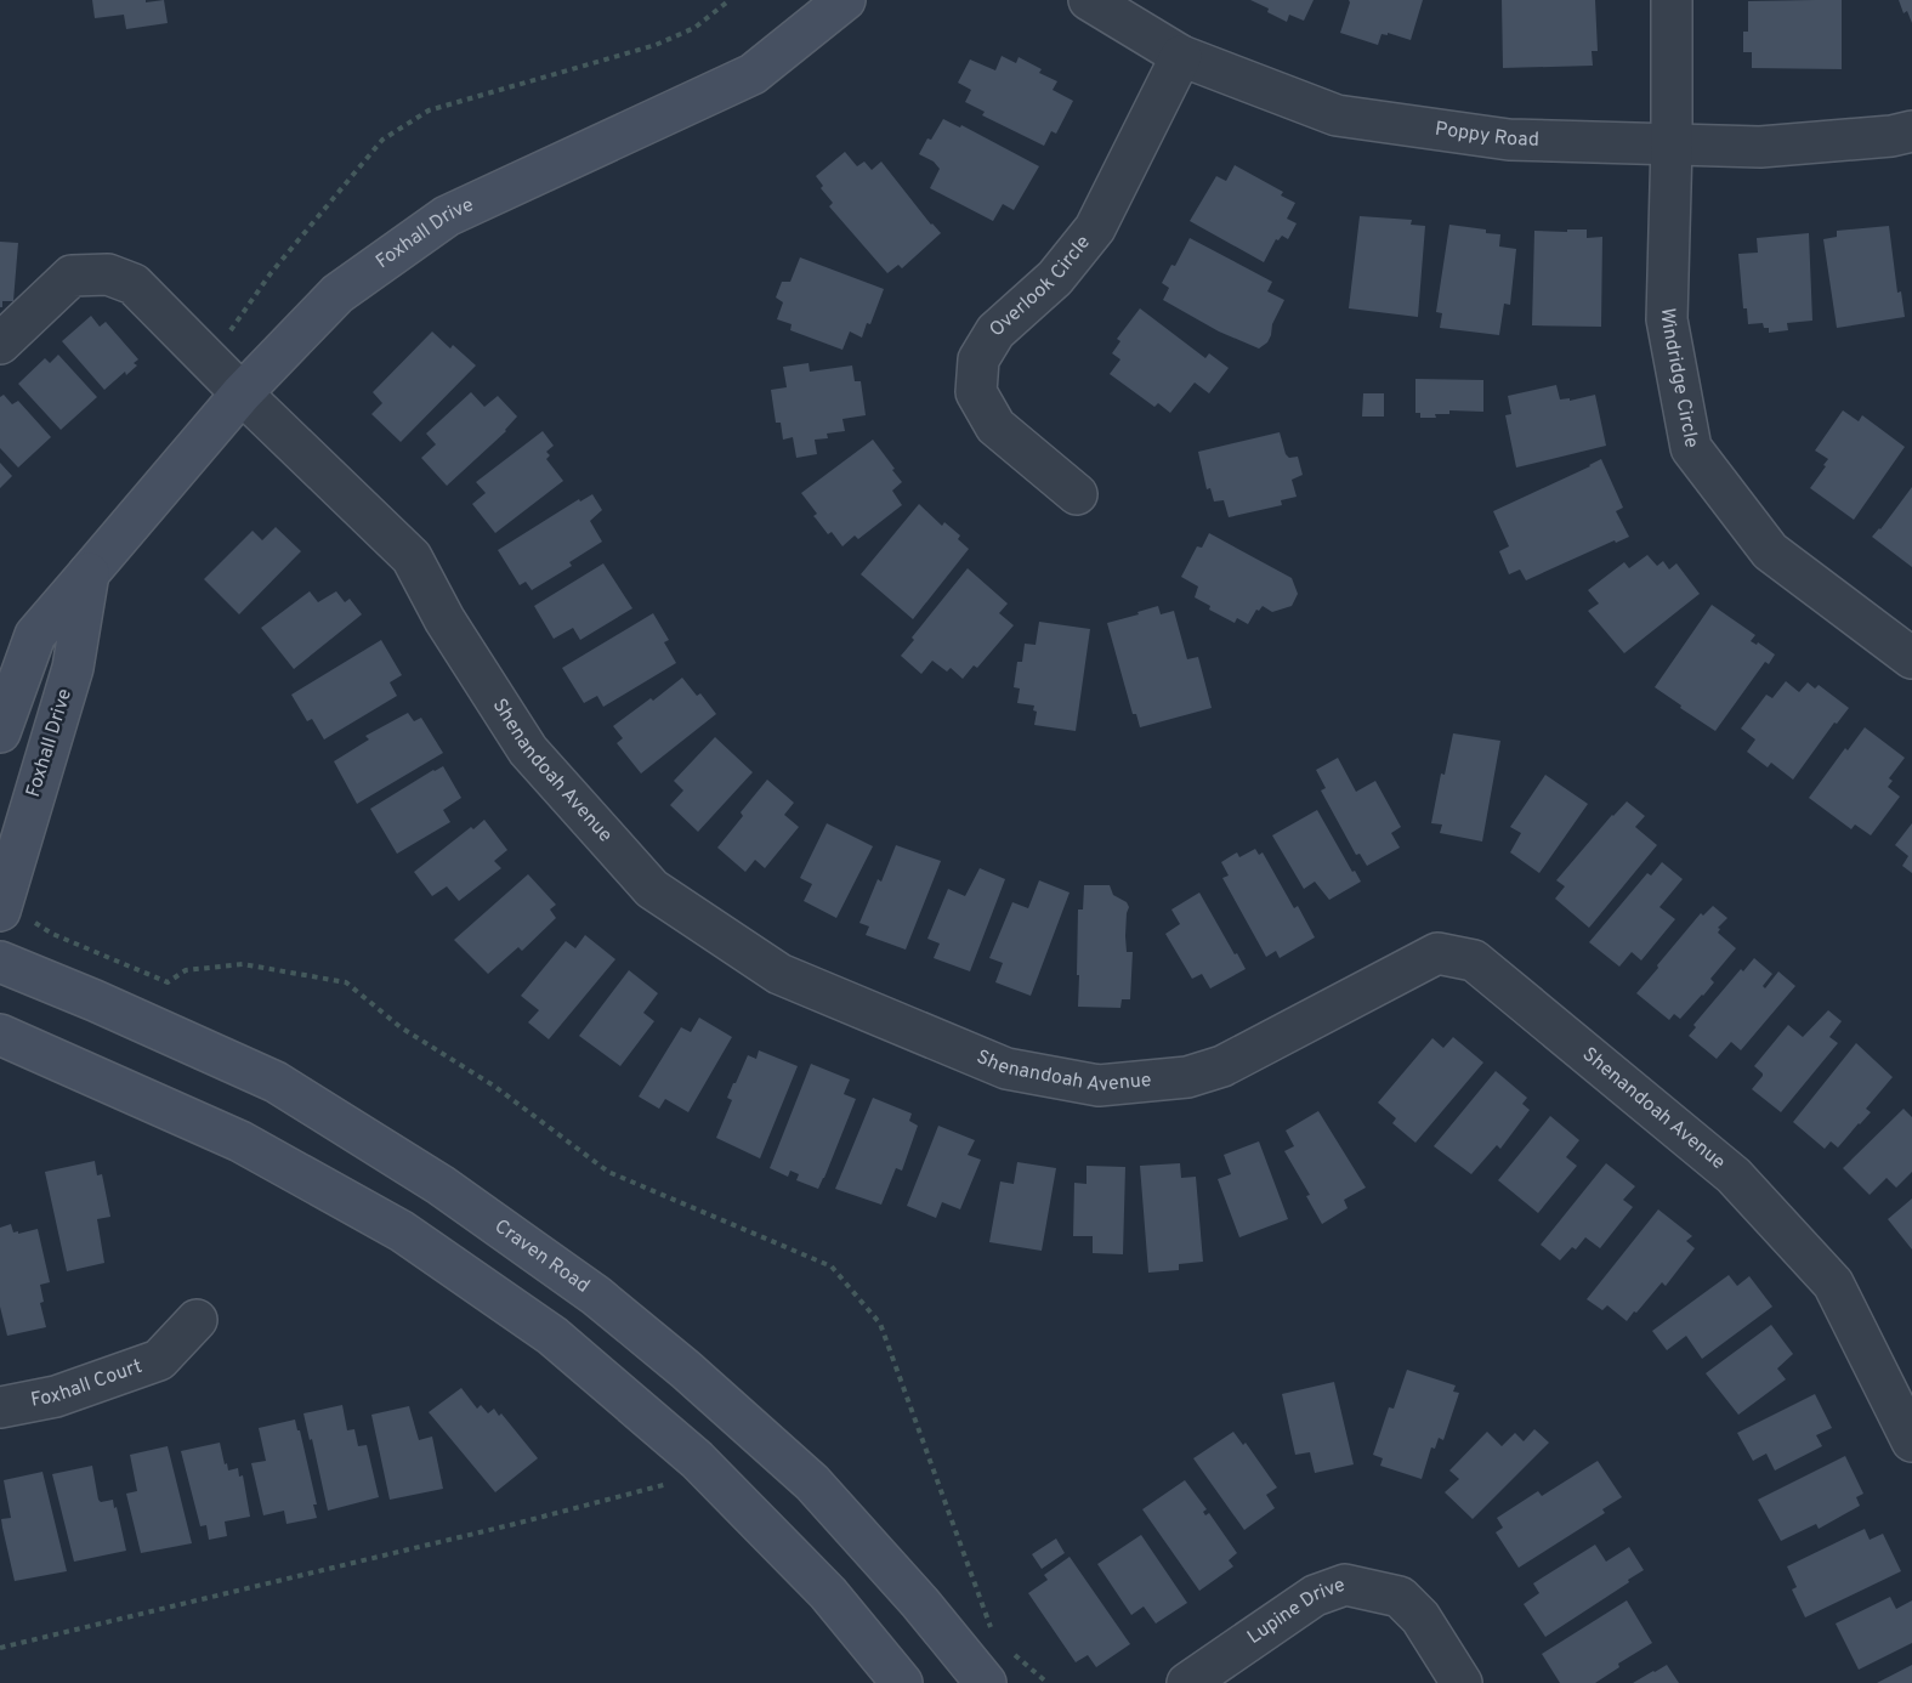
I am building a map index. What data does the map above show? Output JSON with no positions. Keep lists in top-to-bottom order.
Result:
{
  "streets": {
    "main road": ["Foxhall Drive", "Craven Road"],
    "street": [
      "Poppy Road",
      "Overlook Circle",
      "Windridge Circle",
      "Shenandoah Avenue",
      "Foxhall Court",
      "Lupine Drive"
    ]
  },
  "crossings": [
    ["Poppy Road", "Overlook Circle"],
    ["Poppy Road", "Windridge Circle"],
    ["Foxhall Drive", "Shenandoah Avenue"]
  ]
}
